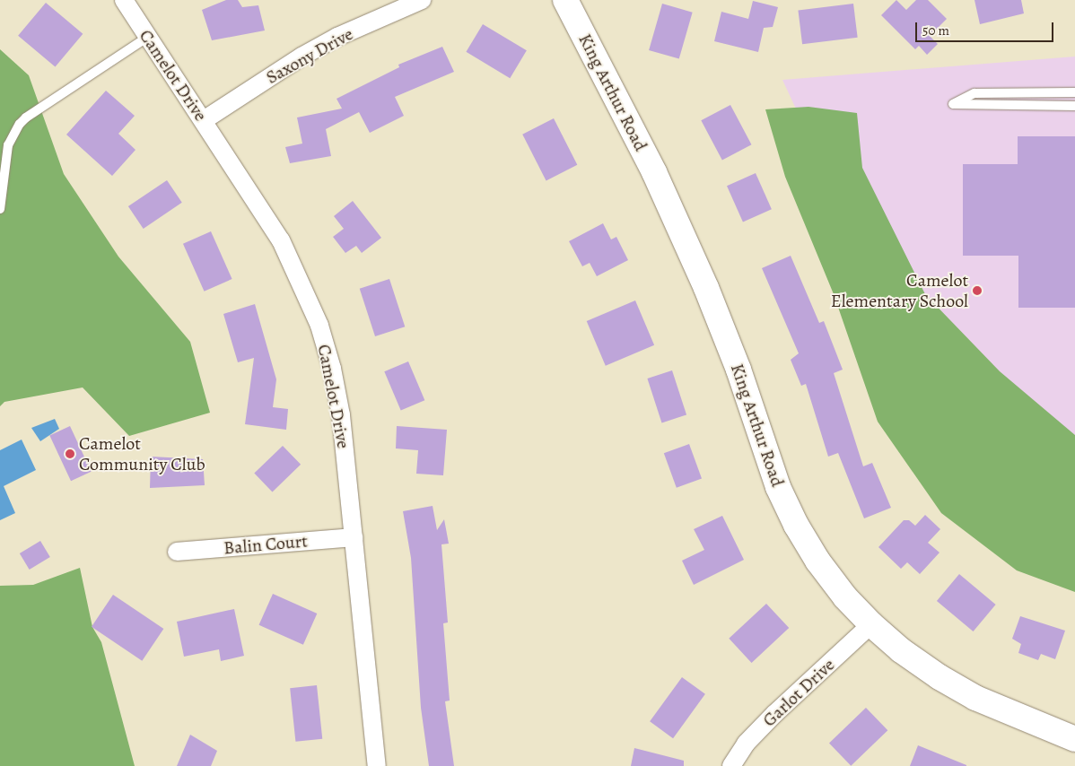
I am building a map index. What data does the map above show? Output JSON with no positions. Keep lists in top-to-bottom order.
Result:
{
  "streets": {
    "street": [
      "Saxony Drive",
      "Camelot Drive",
      "King Arthur Road",
      "Balin Court",
      "Garlot Drive"
    ]
  },
  "crossings": [
    ["Saxony Drive", "Camelot Drive"],
    ["Camelot Drive", "Balin Court"],
    ["King Arthur Road", "Garlot Drive"]
  ],
  "places": ["Camelot Elementary School", "Camelot Community Club"],
  "scale_bar": "50 m"
}
